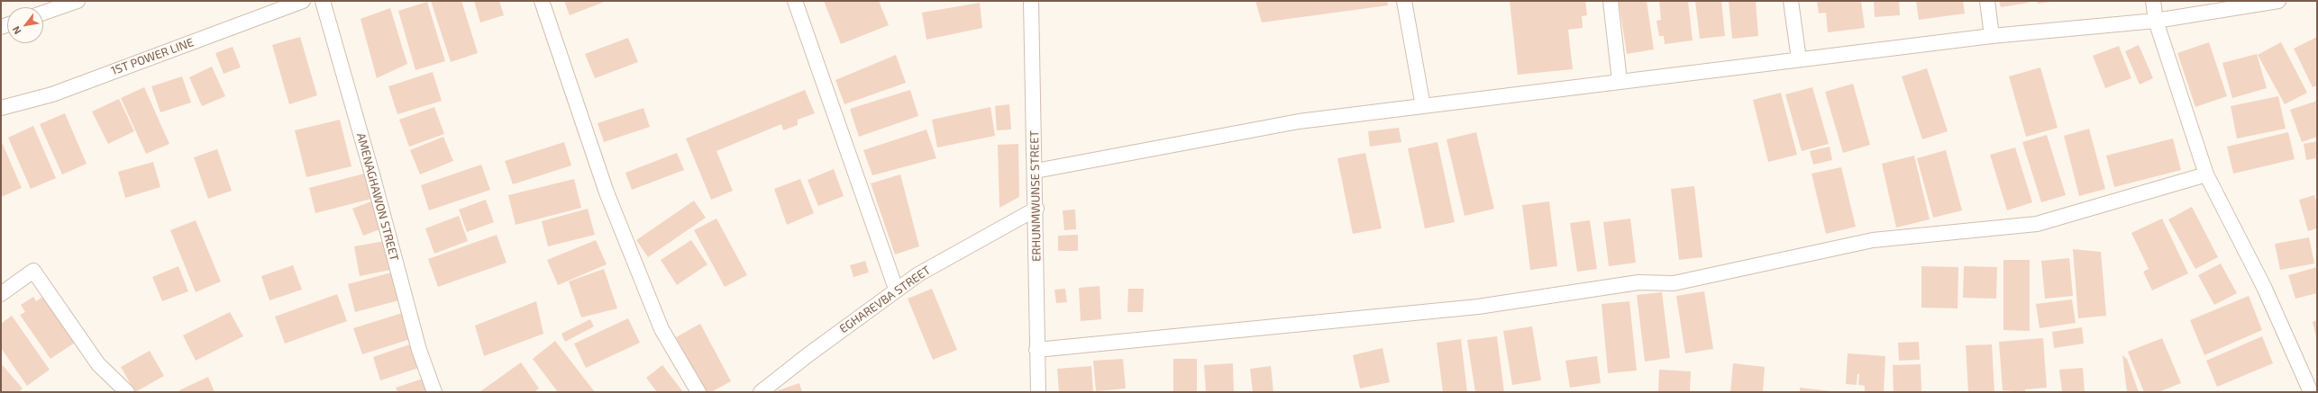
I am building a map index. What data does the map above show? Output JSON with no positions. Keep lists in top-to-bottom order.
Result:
{
  "streets": {
    "street": [
      "1ST POWER LINE",
      "ERHUNMWUNSE STREET",
      "AMENAGHAWON STREET",
      "EGHAREVBA STREET"
    ]
  },
  "crossings": [
    ["ERHUNMWUNSE STREET", "EGHAREVBA STREET"]
  ],
  "north": "bottom left"
}
